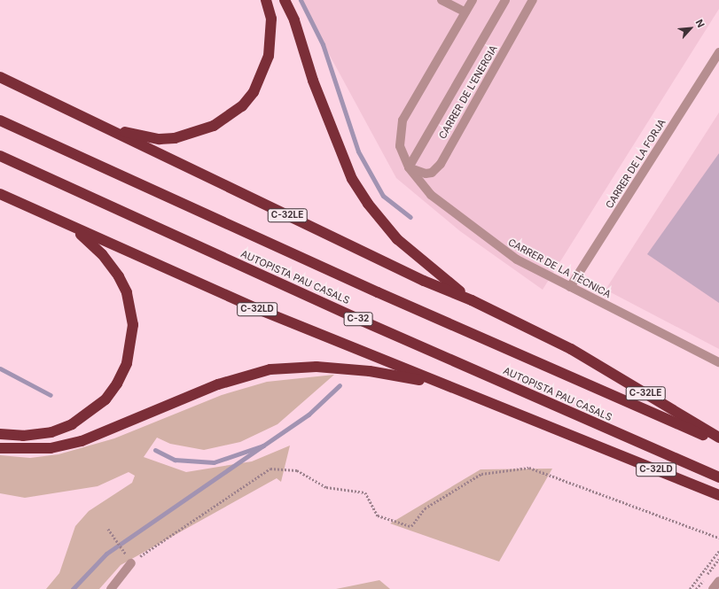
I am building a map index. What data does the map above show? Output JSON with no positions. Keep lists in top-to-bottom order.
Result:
{
  "streets": {
    "highway": [
      "C-32LE",
      "AUTOPISTA PAU CASALS",
      "C-32LD",
      "C-32"
    ],
    "street": ["CARRER DE L'ENERGIA", "CARRER DE LA FORJA", "CARRER DE LA TÈCNICA"]
  },
  "crossings": [
    ["CARRER DE L'ENERGIA", "CARRER DE LA TÈCNICA"],
    ["CARRER DE LA FORJA", "CARRER DE LA TÈCNICA"]
  ],
  "north": "top right"
}
